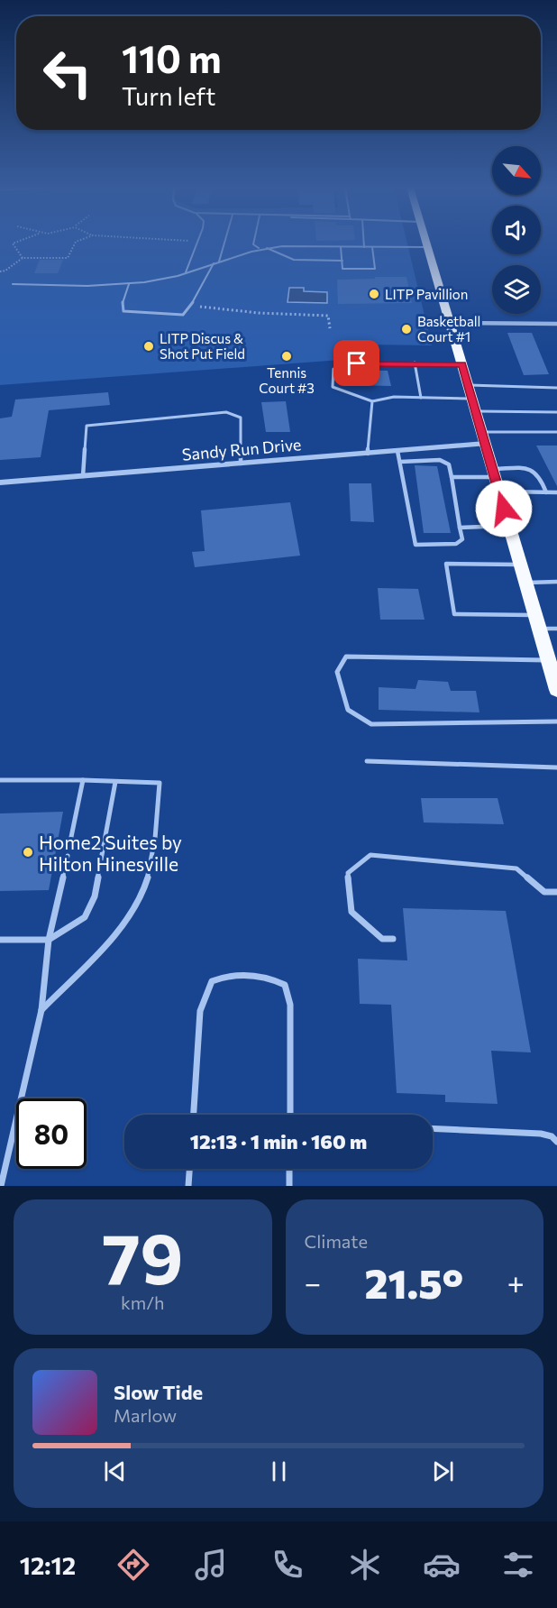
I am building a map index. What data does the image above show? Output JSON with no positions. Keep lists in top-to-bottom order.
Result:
{
  "streets": {
    "street": ["Sandy Run Drive"]
  },
  "places": [
    "LITP Pavillion",
    "Basketball Court #1",
    "LITP Discus & Shot Put Field",
    "Tennis Court #3",
    "Home2 Suites by Hilton Hinesville"
  ],
  "north": "bottom right",
  "page": {
    "turn": ["110 m", "Turn left"],
    "limit": "80",
    "trip": "12:13 · 1 min · 160 m",
    "tile": [
      ["79", "km/h"],
      "Climate"
    ],
    "heat": ["−", "21.5°", "+"],
    "song": ["Slow Tide", "Marlow"],
    "tabs": "12:12"
  }
}
